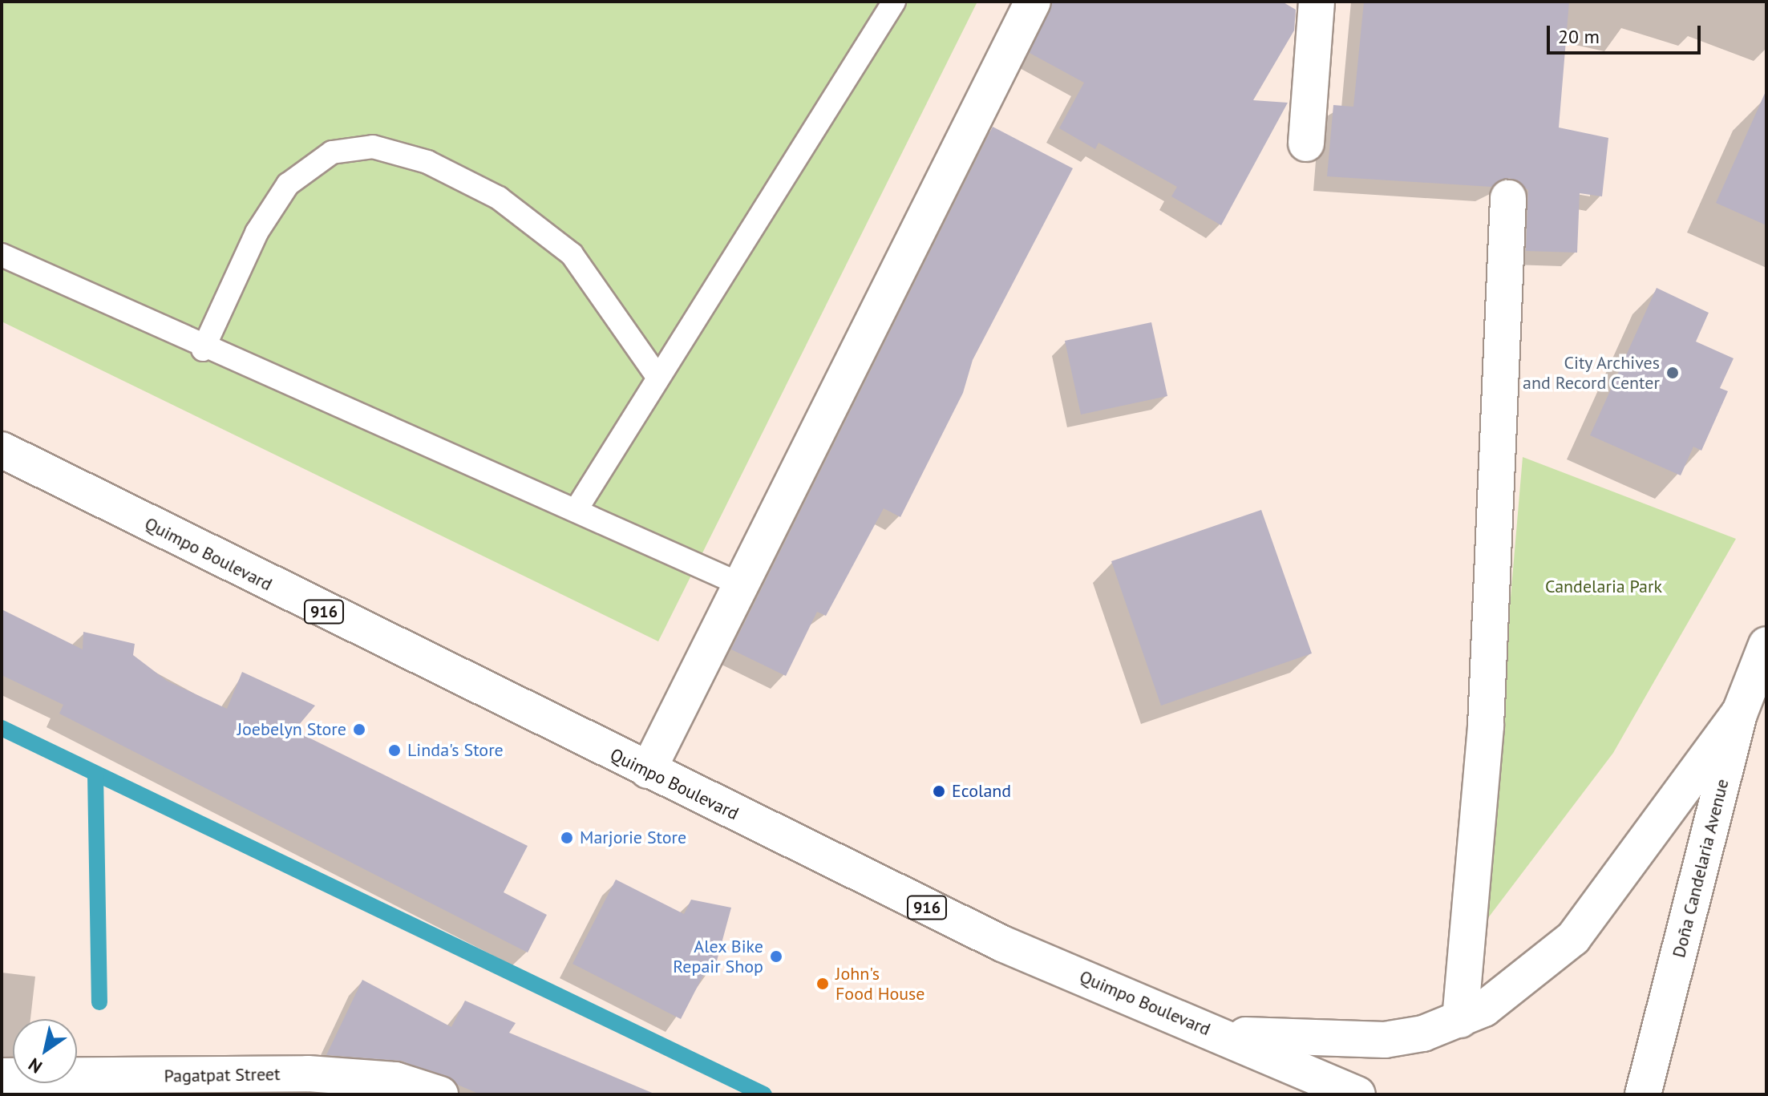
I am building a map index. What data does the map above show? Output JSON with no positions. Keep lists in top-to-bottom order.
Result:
{
  "streets": {
    "street": [
      "Quimpo Boulevard",
      "916",
      "Doña Candelaria Avenue",
      "Pagatpat Street"
    ]
  },
  "parks": ["Candelaria Park"],
  "places": [
    "City Archives and Record Center",
    "Joebelyn Store",
    "Linda's Store",
    "Ecoland",
    "Marjorie Store",
    "Alex Bike Repair Shop",
    "John's Food House"
  ],
  "scale_bar": "20 m",
  "north": "bottom left"
}
